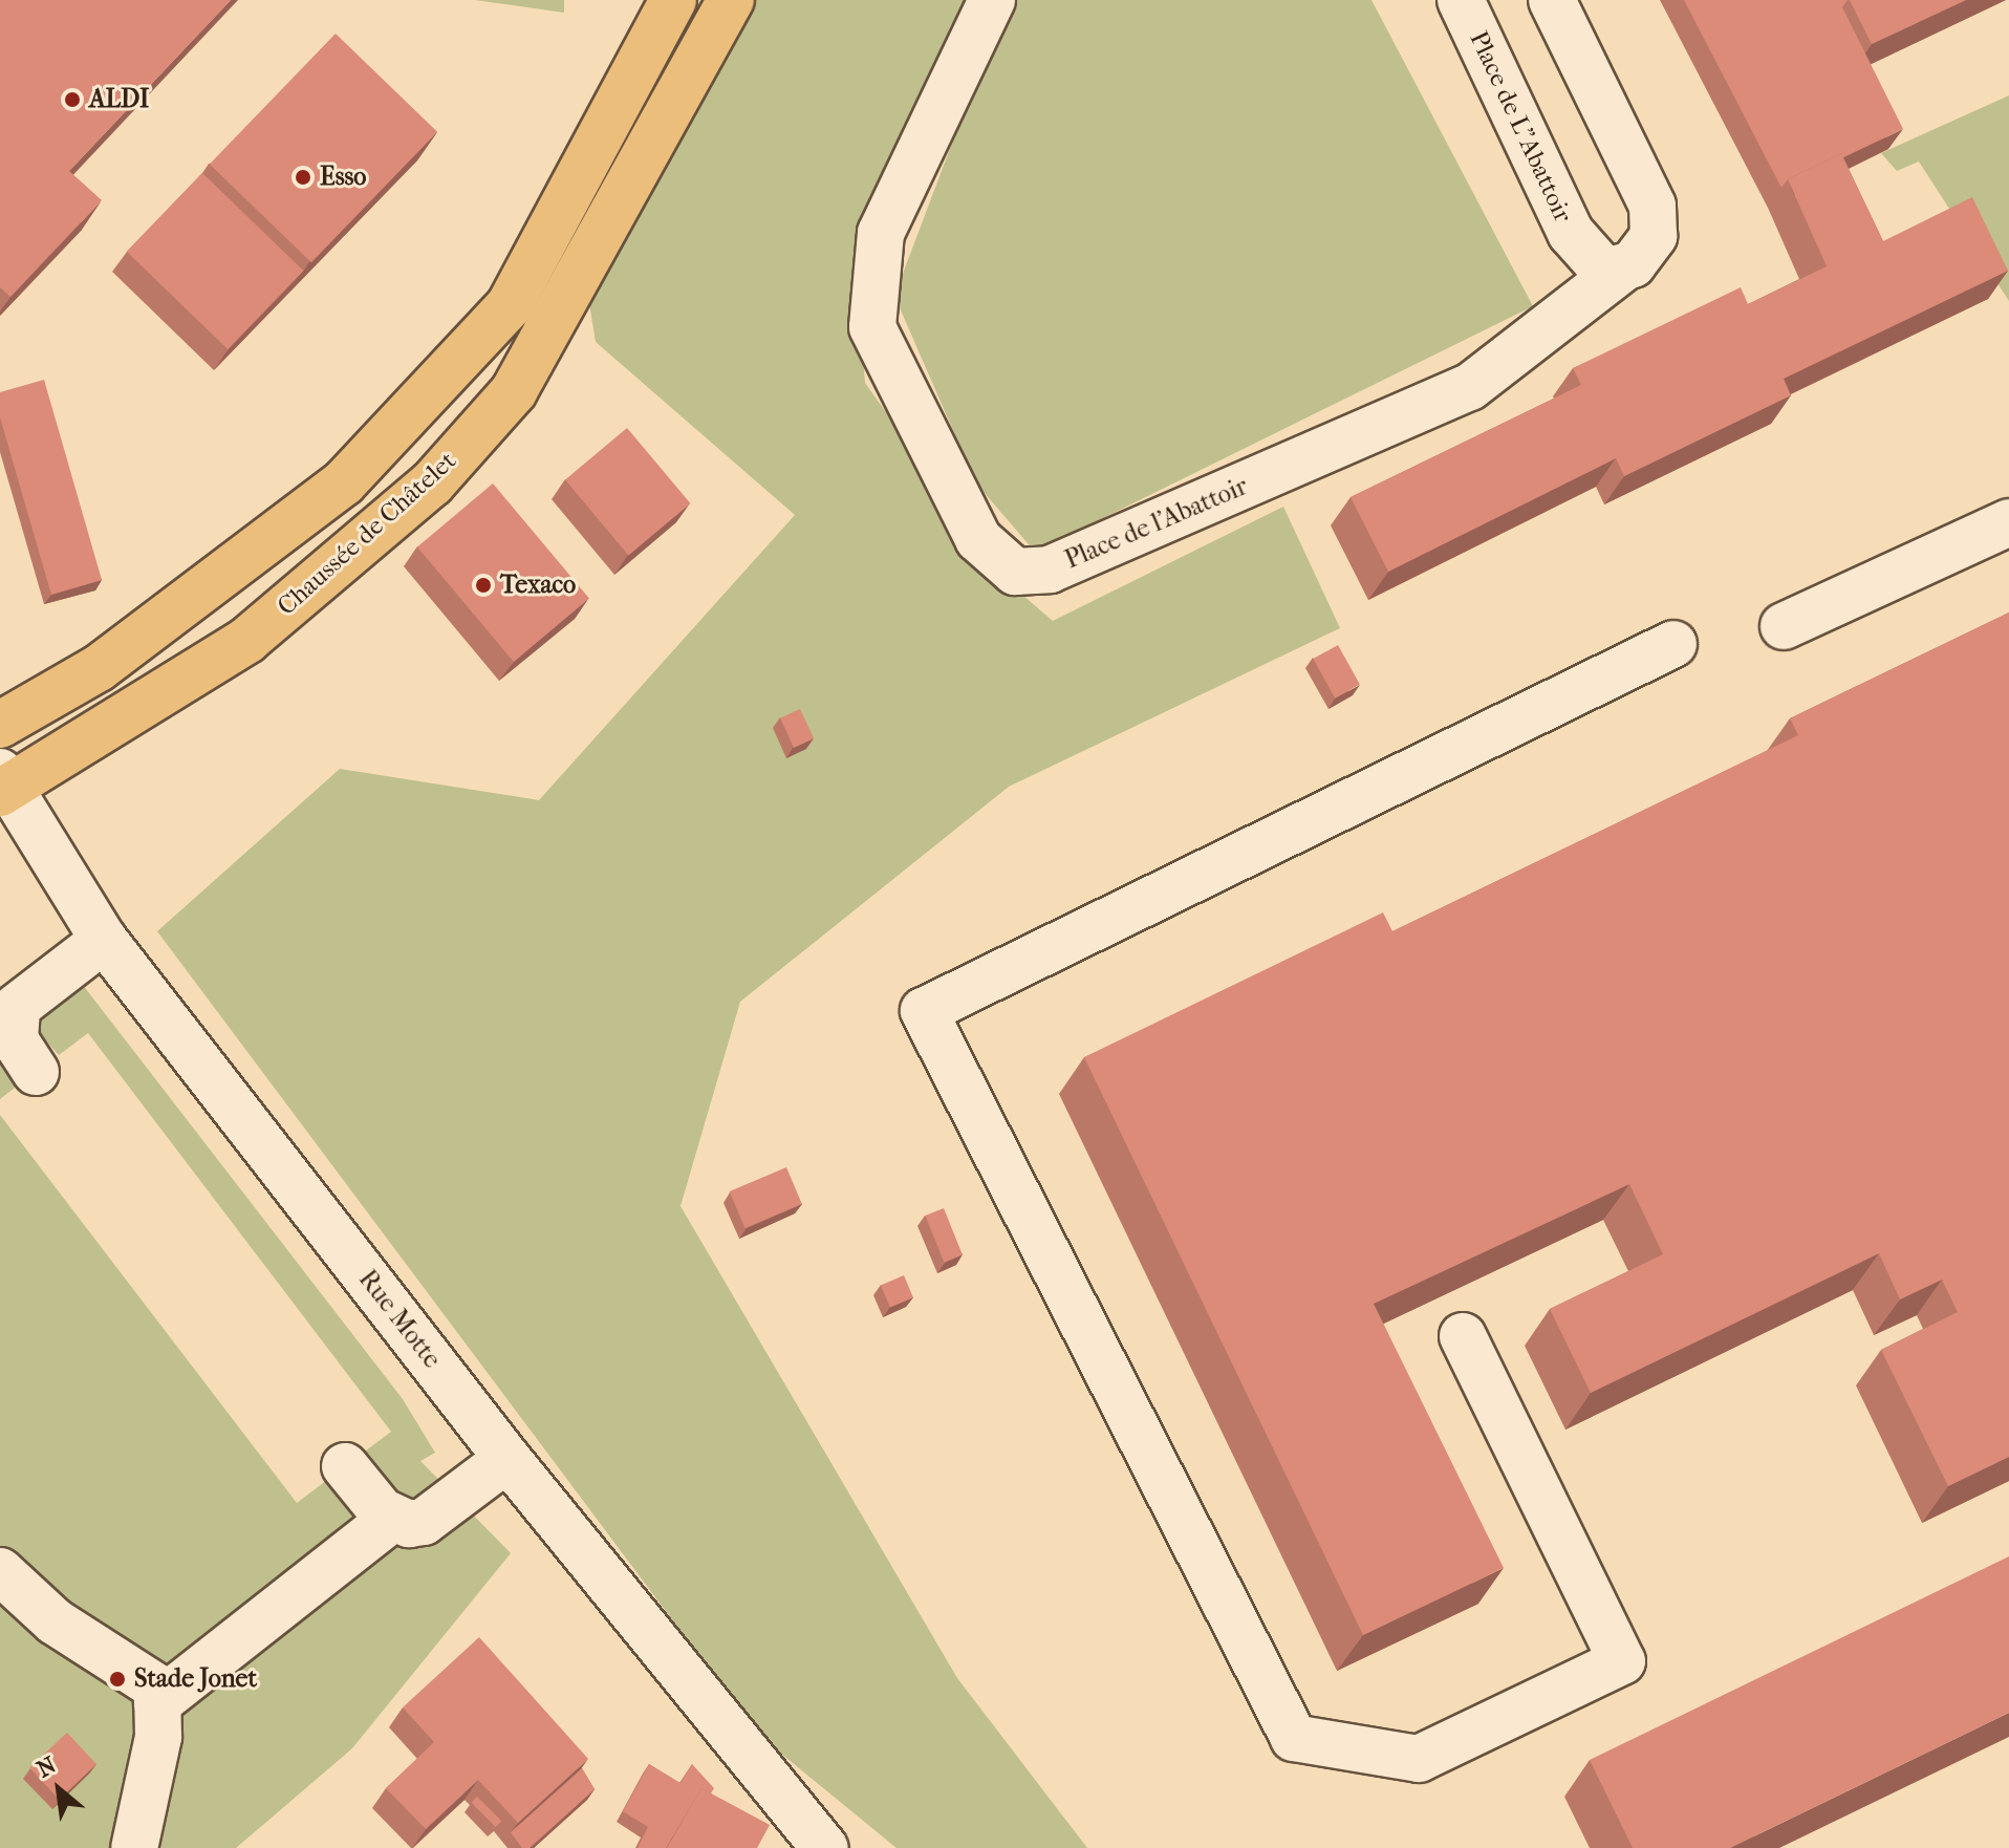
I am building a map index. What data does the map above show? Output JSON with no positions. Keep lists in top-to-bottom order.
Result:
{
  "streets": {
    "main road": ["Chaussée de Châtelet"],
    "street": ["Place de L\"Abattoir", "Place de l'Abattoir", "Rue Motte"]
  },
  "crossings": [
    ["Place de L\"Abattoir", "Place de l'Abattoir"],
    ["Chaussée de Châtelet", "Rue Motte"]
  ],
  "places": [
    "ALDI",
    "Esso",
    "Texaco",
    "Stade Jonet"
  ],
  "north": "top left"
}
